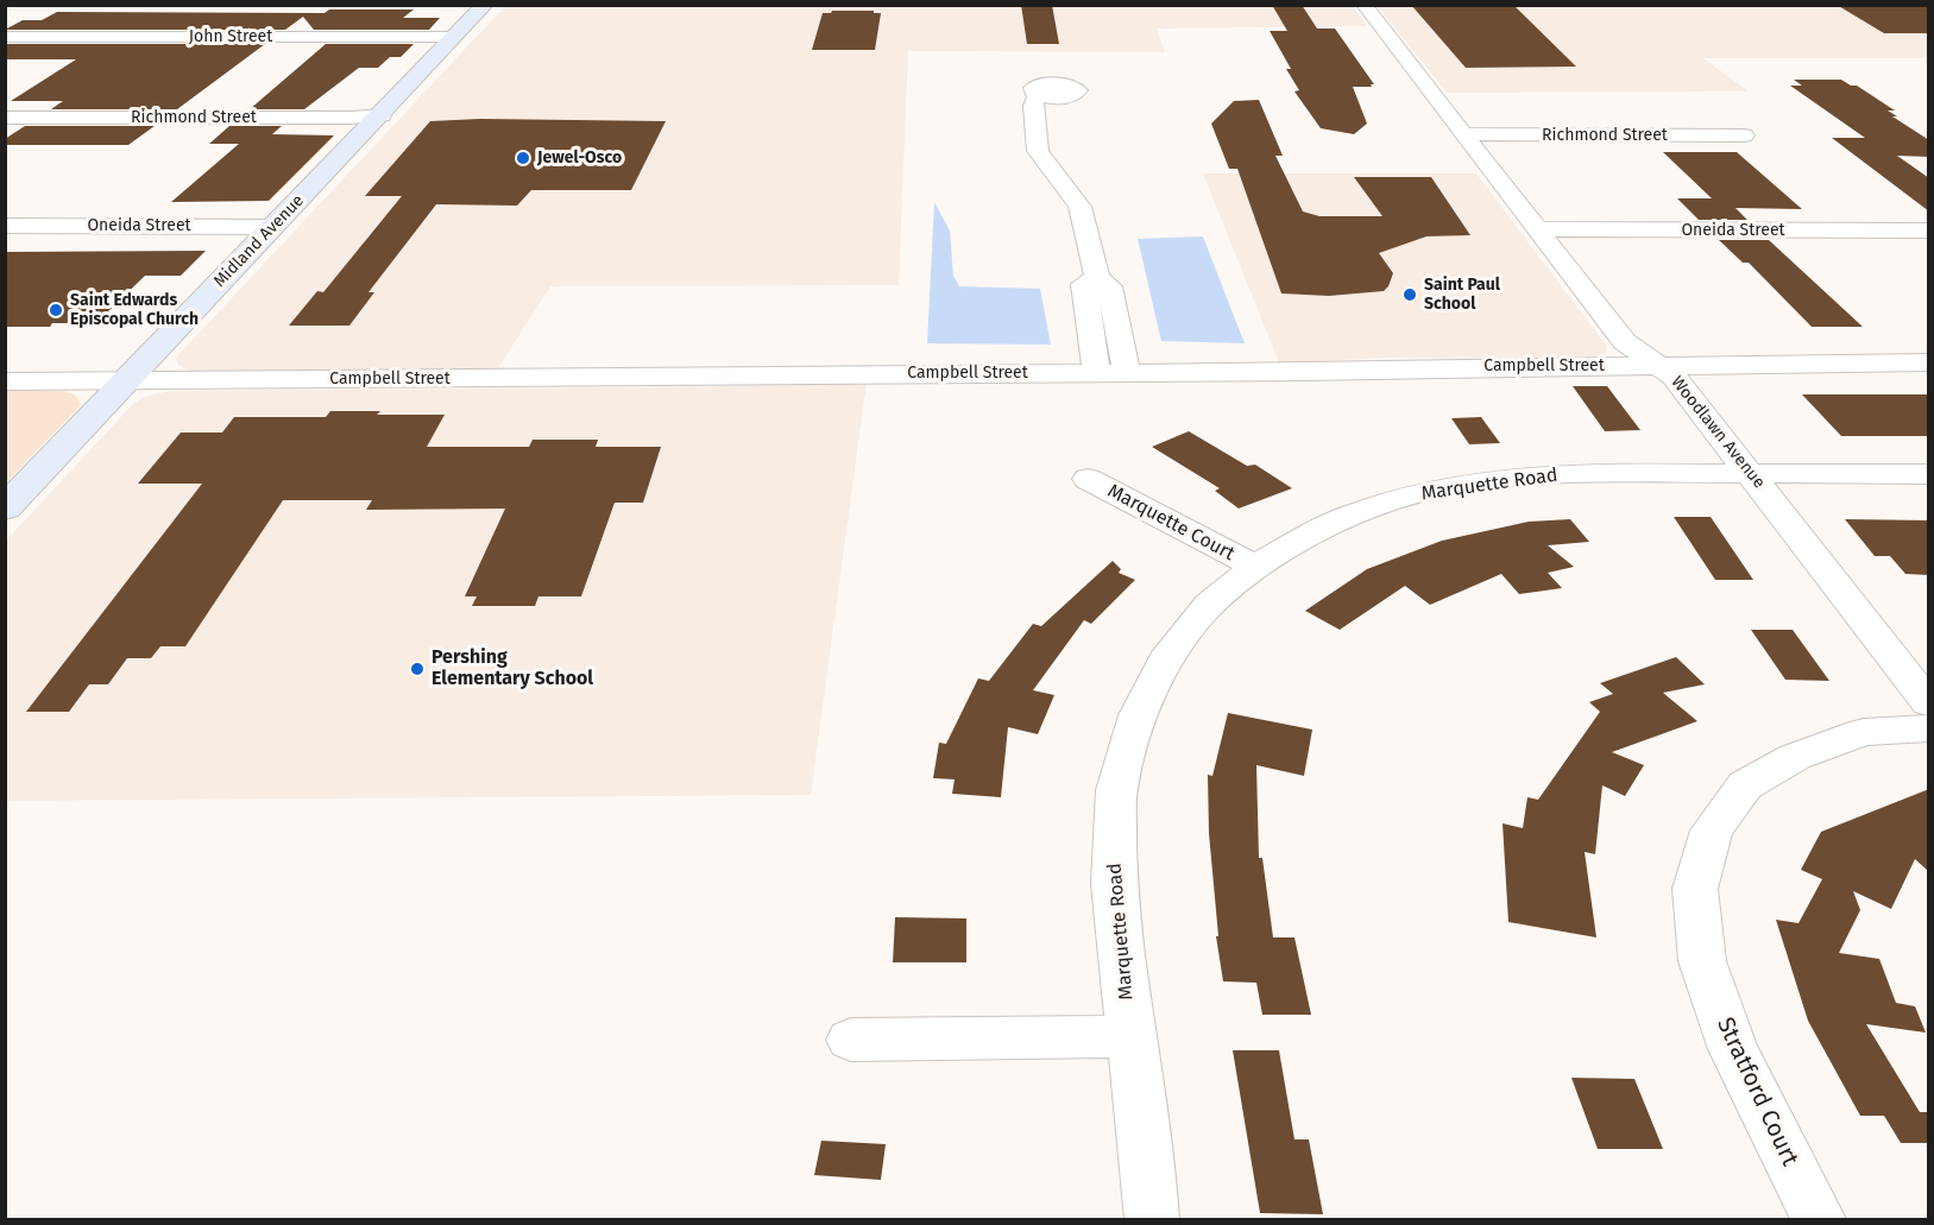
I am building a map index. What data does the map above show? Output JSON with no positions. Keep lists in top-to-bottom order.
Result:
{
  "streets": {
    "main road": ["Midland Avenue"],
    "street": [
      "John Street",
      "Richmond Street",
      "Oneida Street",
      "Campbell Street",
      "Woodlawn Avenue",
      "Marquette Road",
      "Marquette Court",
      "Stratford Court"
    ]
  },
  "crossings": [
    ["John Street", "Midland Avenue"],
    ["Richmond Street", "Midland Avenue"],
    ["Richmond Street", "Woodlawn Avenue"],
    ["Oneida Street", "Midland Avenue"],
    ["Oneida Street", "Woodlawn Avenue"],
    ["Midland Avenue", "Campbell Street"],
    ["Campbell Street", "Woodlawn Avenue"],
    ["Woodlawn Avenue", "Marquette Road"],
    ["Marquette Road", "Marquette Court"]
  ],
  "places": [
    "Jewel-Osco",
    "Saint Paul School",
    "Saint Edwards Episcopal Church",
    "Pershing Elementary School"
  ]
}
